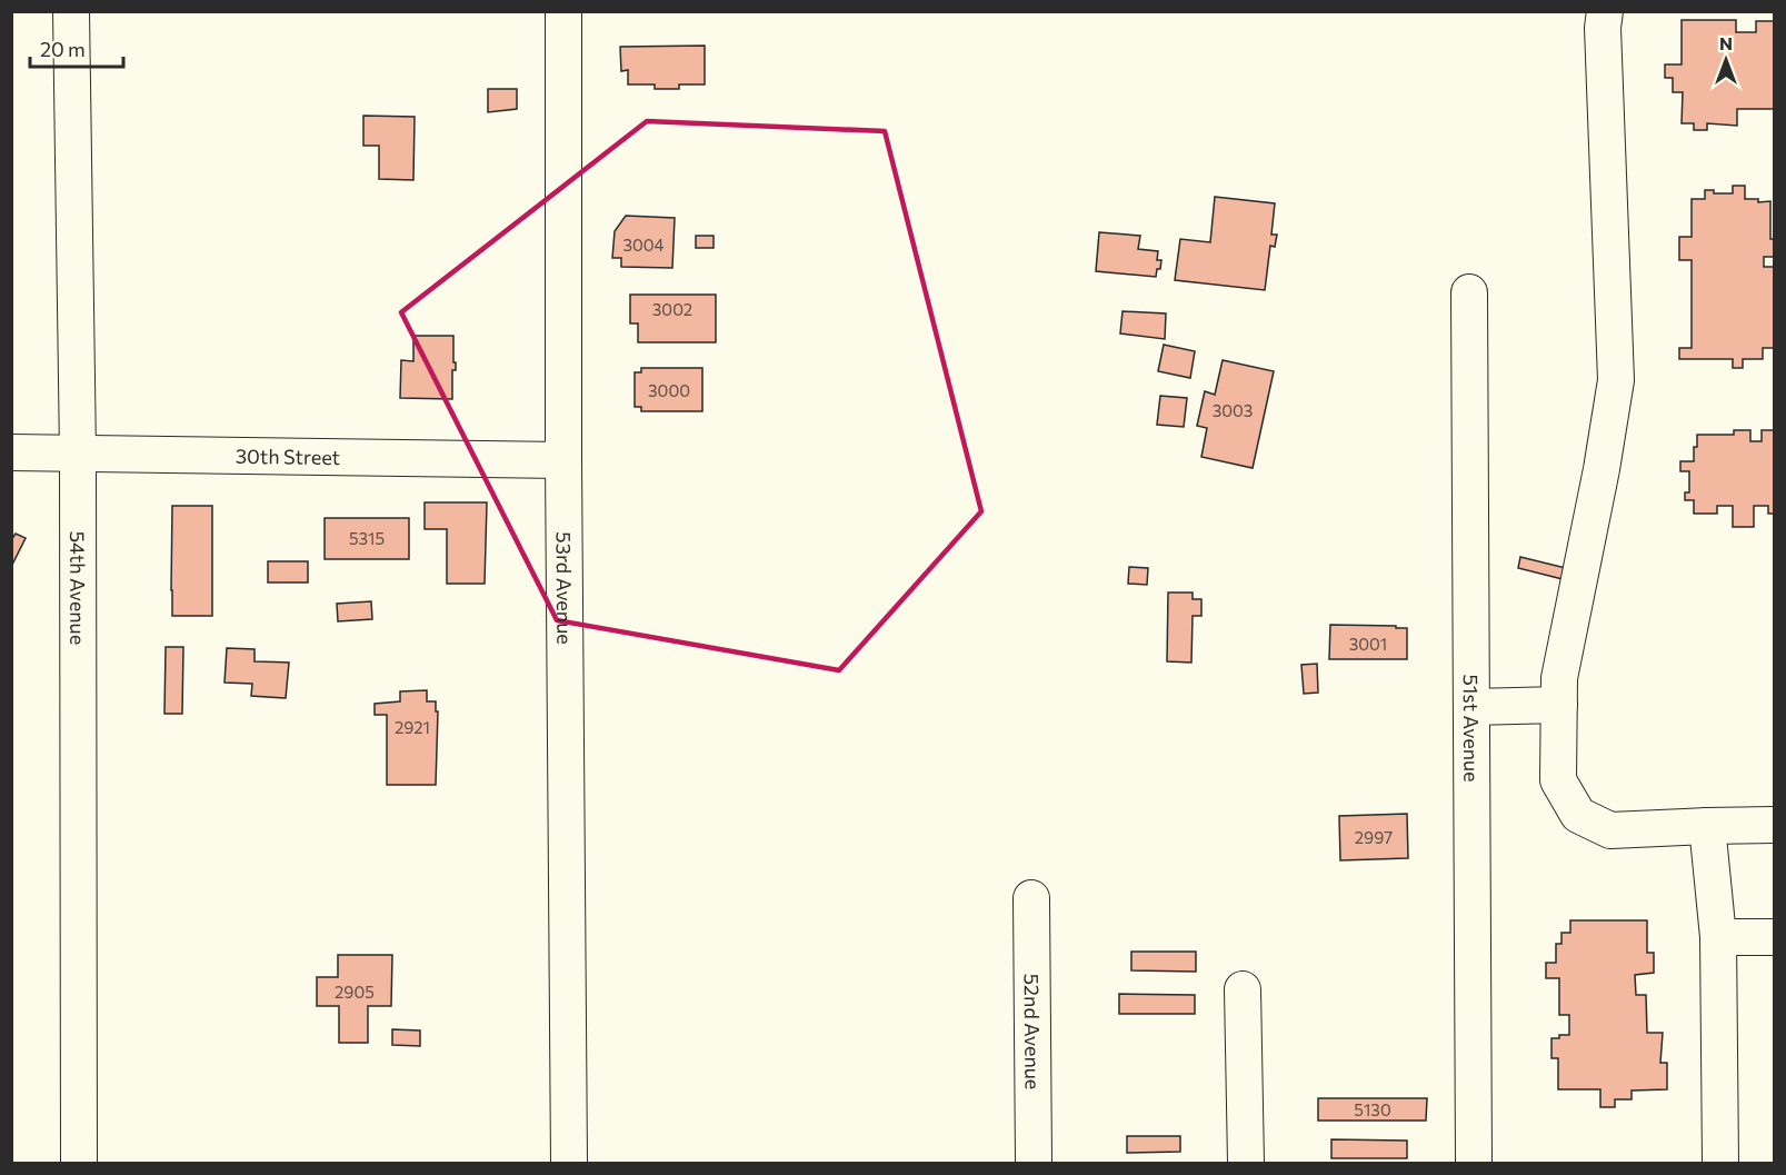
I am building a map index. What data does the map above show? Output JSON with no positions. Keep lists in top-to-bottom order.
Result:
{
  "streets": {
    "street": [
      "30th Street",
      "54th Avenue",
      "53rd Avenue",
      "51st Avenue",
      "52nd Avenue"
    ]
  },
  "crossings": [
    ["30th Street", "54th Avenue"],
    ["30th Street", "53rd Avenue"]
  ],
  "house_numbers": [
    "3004",
    "3002",
    "3000",
    "3003",
    "5315",
    "3001",
    "2921",
    "2997",
    "2905",
    "5130"
  ],
  "scale_bar": "20 m",
  "north": "top"
}
